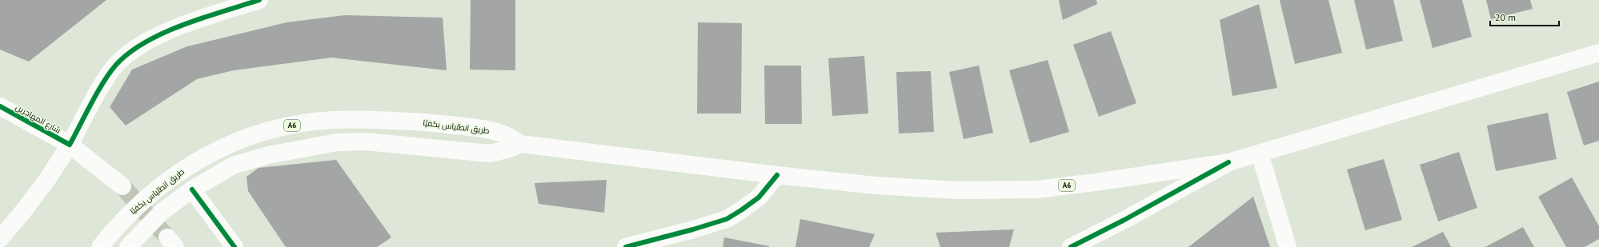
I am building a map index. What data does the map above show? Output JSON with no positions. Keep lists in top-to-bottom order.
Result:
{
  "streets": {
    "main road": ["شارع المهاجرين", "A6", "طريق انطلياس بكفيّا"]
  },
  "crossings": [
    ["A6", "طريق انطلياس بكفيّا"]
  ],
  "scale_bar": "20 m"
}
